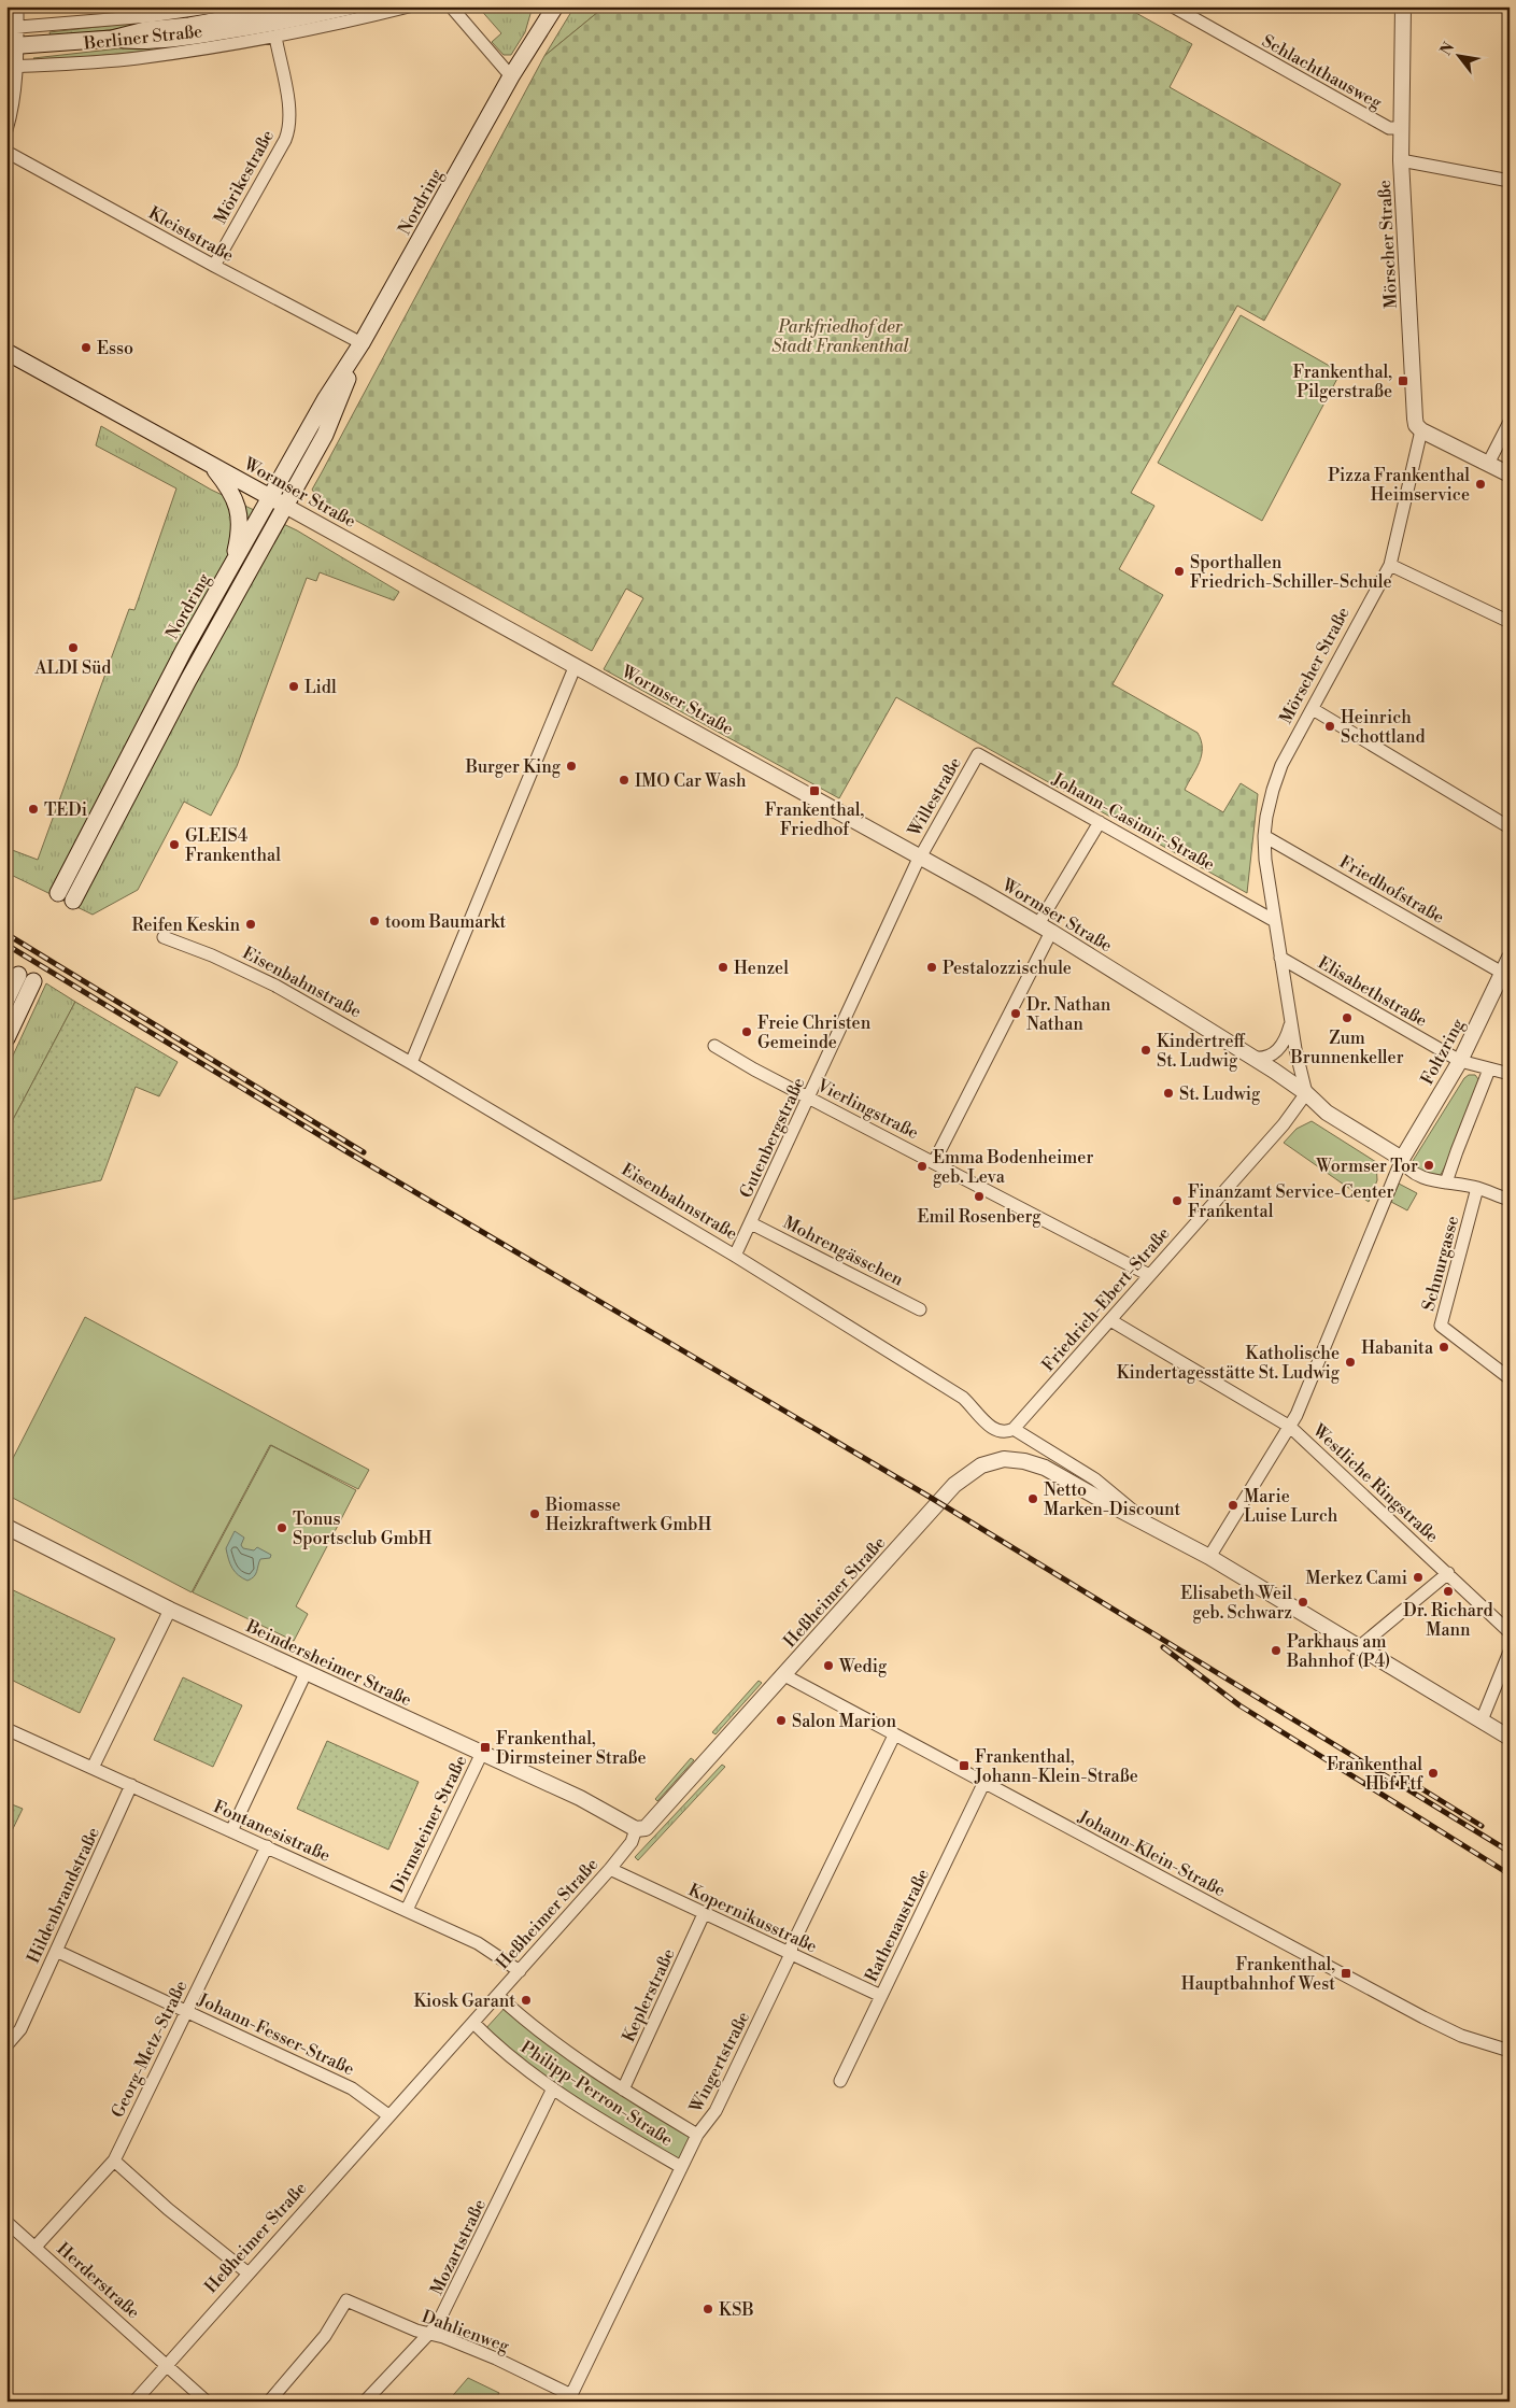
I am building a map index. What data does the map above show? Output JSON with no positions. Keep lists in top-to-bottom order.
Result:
{
  "streets": {
    "main road": ["Berliner Straße", "Nordring", "Wormser Straße"],
    "street": [
      "Schlachthausweg",
      "Mörikestraße",
      "Kleiststraße",
      "Mörscher Straße",
      "Willestraße",
      "Johann-Casimir-Straße",
      "Friedhofstraße",
      "Eisenbahnstraße",
      "Elisabethstraße",
      "Foltzring",
      "Vierlingstraße",
      "Gutenbergstraße",
      "Mohrengässchen",
      "Schnurgasse",
      "Friedrich-Ebert-Straße",
      "Westliche Ringstraße",
      "Heßheimer Straße",
      "Beindersheimer Straße",
      "Dirmsteiner Straße",
      "Fontanesistraße",
      "Johann-Klein-Straße",
      "Hildenbrandstraße",
      "Kopernikusstraße",
      "Rathenaustraße",
      "Keplerstraße",
      "Johann-Fesser-Straße",
      "Georg-Metz-Straße",
      "Wingertstraße",
      "Philipp-Perron-Straße",
      "Mozartstraße",
      "Herderstraße",
      "Dahlienweg"
    ]
  },
  "crossings": [
    ["Berliner Straße", "Mörikestraße"],
    ["Schlachthausweg", "Mörscher Straße"],
    ["Mörikestraße", "Kleiststraße"],
    ["Nordring", "Kleiststraße"],
    ["Nordring", "Wormser Straße"],
    ["Mörscher Straße", "Wormser Straße"],
    ["Mörscher Straße", "Johann-Casimir-Straße"],
    ["Mörscher Straße", "Friedhofstraße"],
    ["Mörscher Straße", "Elisabethstraße"],
    ["Mörscher Straße", "Friedrich-Ebert-Straße"],
    ["Wormser Straße", "Willestraße"],
    ["Wormser Straße", "Foltzring"],
    ["Wormser Straße", "Gutenbergstraße"],
    ["Wormser Straße", "Schnurgasse"],
    ["Wormser Straße", "Friedrich-Ebert-Straße"],
    ["Wormser Straße", "Westliche Ringstraße"],
    ["Willestraße", "Johann-Casimir-Straße"],
    ["Willestraße", "Gutenbergstraße"],
    ["Friedhofstraße", "Foltzring"],
    ["Eisenbahnstraße", "Gutenbergstraße"],
    ["Eisenbahnstraße", "Friedrich-Ebert-Straße"],
    ["Eisenbahnstraße", "Heßheimer Straße"],
    ["Elisabethstraße", "Foltzring"],
    ["Foltzring", "Westliche Ringstraße"],
    ["Vierlingstraße", "Gutenbergstraße"],
    ["Vierlingstraße", "Friedrich-Ebert-Straße"],
    ["Gutenbergstraße", "Mohrengässchen"],
    ["Heßheimer Straße", "Beindersheimer Straße"],
    ["Heßheimer Straße", "Fontanesistraße"],
    ["Heßheimer Straße", "Johann-Klein-Straße"],
    ["Heßheimer Straße", "Kopernikusstraße"],
    ["Heßheimer Straße", "Johann-Fesser-Straße"],
    ["Heßheimer Straße", "Philipp-Perron-Straße"],
    ["Heßheimer Straße", "Herderstraße"],
    ["Beindersheimer Straße", "Dirmsteiner Straße"],
    ["Dirmsteiner Straße", "Fontanesistraße"],
    ["Fontanesistraße", "Hildenbrandstraße"],
    ["Fontanesistraße", "Georg-Metz-Straße"],
    ["Johann-Klein-Straße", "Rathenaustraße"],
    ["Johann-Klein-Straße", "Wingertstraße"],
    ["Hildenbrandstraße", "Johann-Fesser-Straße"],
    ["Kopernikusstraße", "Rathenaustraße"],
    ["Kopernikusstraße", "Keplerstraße"],
    ["Kopernikusstraße", "Wingertstraße"],
    ["Keplerstraße", "Philipp-Perron-Straße"],
    ["Johann-Fesser-Straße", "Georg-Metz-Straße"],
    ["Georg-Metz-Straße", "Herderstraße"],
    ["Wingertstraße", "Philipp-Perron-Straße"],
    ["Wingertstraße", "Dahlienweg"],
    ["Philipp-Perron-Straße", "Mozartstraße"],
    ["Mozartstraße", "Dahlienweg"]
  ],
  "parks": ["Parkfriedhof der Stadt Frankenthal"],
  "places": {
    "other": [
      "Esso",
      "Pizza Frankenthal Heimservice",
      "Sporthallen Friedrich-Schiller-Schule",
      "ALDI Süd",
      "Lidl",
      "Heinrich Schottland",
      "Burger King",
      "IMO Car Wash",
      "TEDi",
      "GLEIS4 Frankenthal",
      "toom Baumarkt",
      "Reifen Keskin",
      "Henzel",
      "Pestalozzischule",
      "Dr. Nathan Nathan",
      "Zum Brunnenkeller",
      "Freie Christen Gemeinde",
      "Kindertreff St. Ludwig",
      "St. Ludwig",
      "Wormser Tor",
      "Emma Bodenheimer geb. Leva",
      "Emil Rosenberg",
      "Finanzamt Service-Center Frankental",
      "Habanita",
      "Katholische Kindertagesstätte St. Ludwig",
      "Netto Marken-Discount",
      "Marie Luise Lurch",
      "Biomasse Heizkraftwerk GmbH",
      "Tonus Sportsclub GmbH",
      "Merkez Cami",
      "Dr. Richard Mann",
      "Elisabeth Weil geb. Schwarz",
      "Parkhaus am Bahnhof (P4)",
      "Wedig",
      "Salon Marion",
      "Frankenthal Hbf Ftf",
      "Kiosk Garant",
      "KSB"
    ],
    "transit": [
      "Frankenthal, Pilgerstraße",
      "Frankenthal, Friedhof",
      "Frankenthal, Dirmsteiner Straße",
      "Frankenthal, Johann-Klein-Straße",
      "Frankenthal, Hauptbahnhof West"
    ]
  },
  "north": "top left"
}
